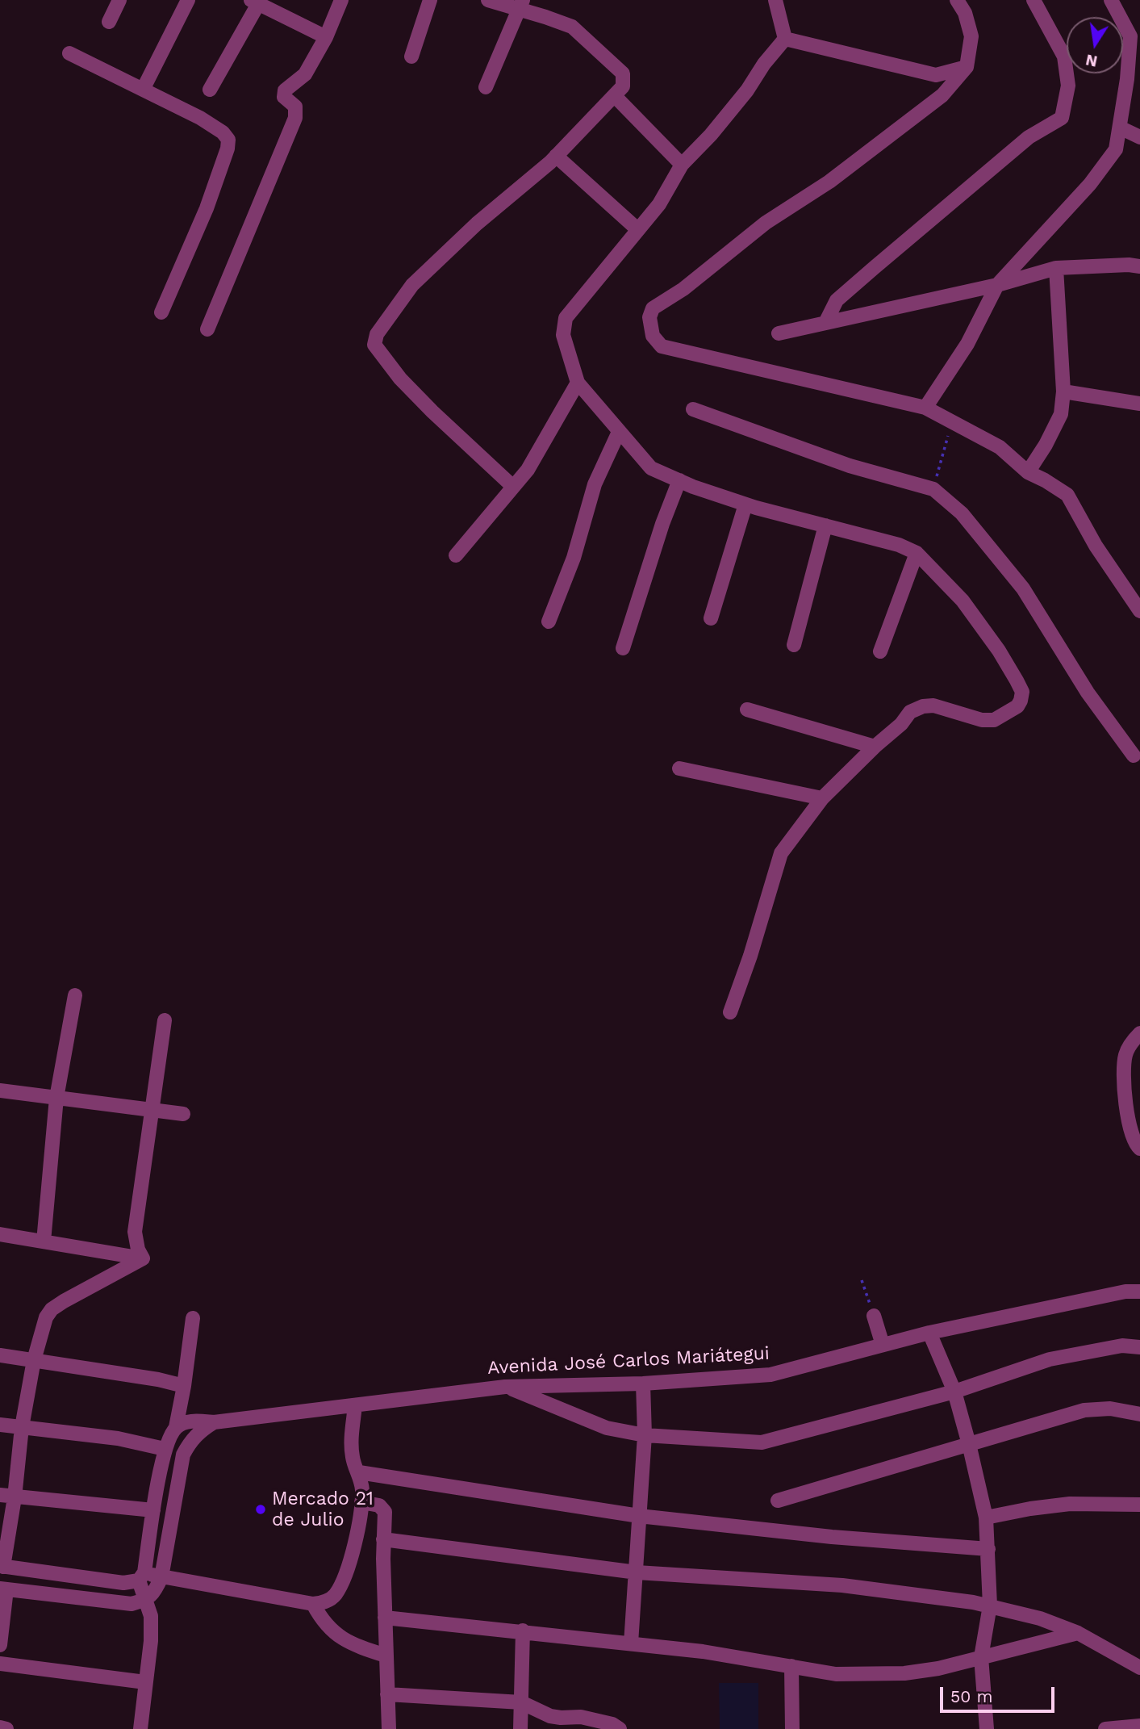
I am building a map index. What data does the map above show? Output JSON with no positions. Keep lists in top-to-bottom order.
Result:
{
  "streets": {
    "street": ["Avenida José Carlos Mariátegui"]
  },
  "places": ["Mercado 21 de Julio"],
  "scale_bar": "50 m",
  "north": "bottom"
}
